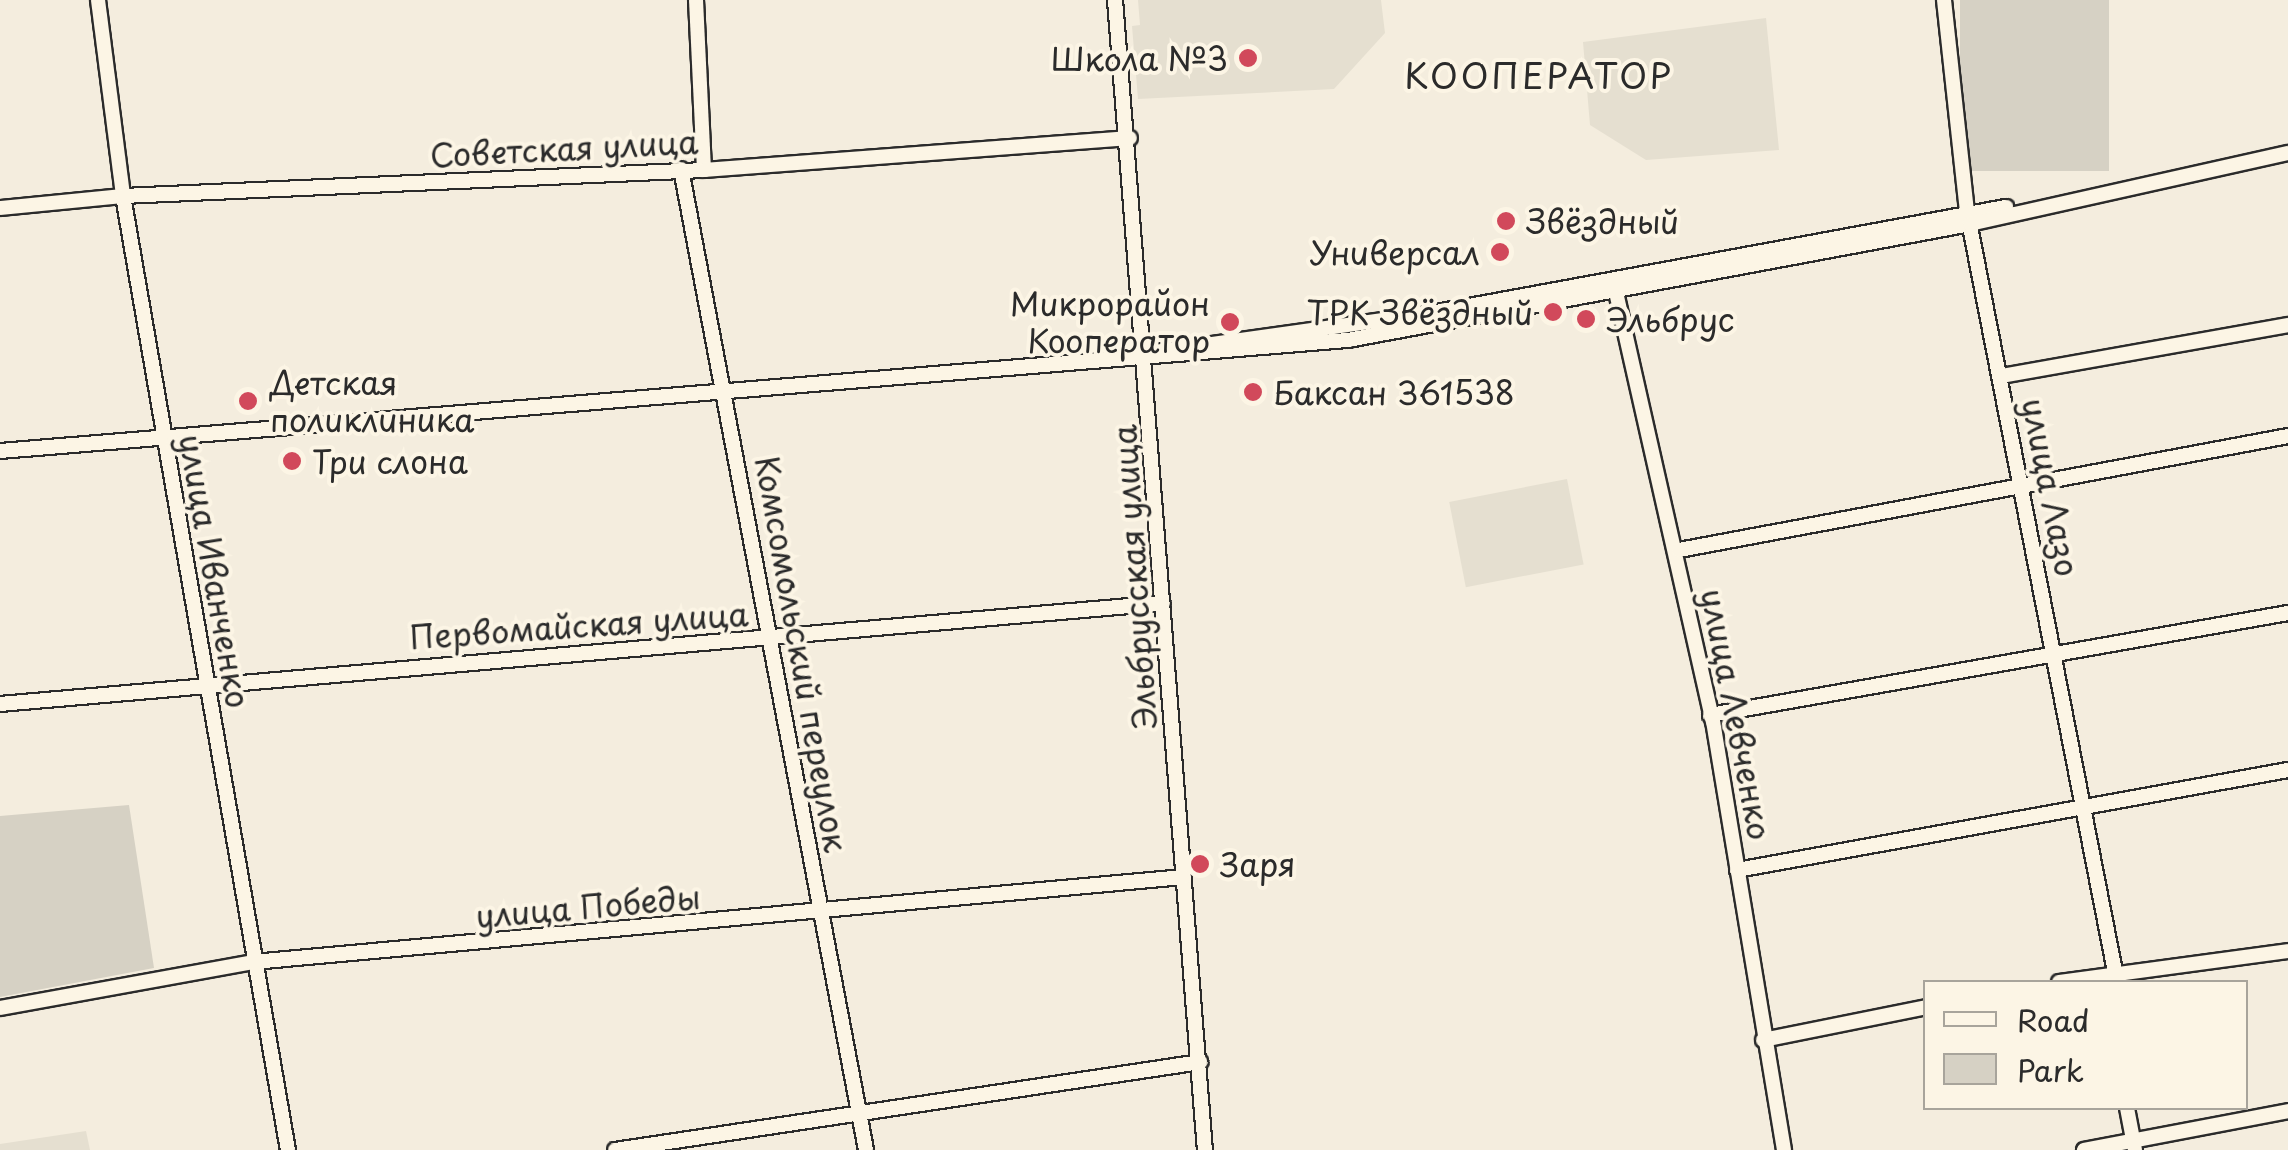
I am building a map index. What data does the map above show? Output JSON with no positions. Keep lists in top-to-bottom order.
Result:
{
  "streets": {
    "street": [
      "Советская улица",
      "улица Лазо",
      "улица Иванченко",
      "Эльбрусская улица",
      "Первомайская улица",
      "Комсомольский переулок",
      "улица Левченко",
      "улица Победы"
    ]
  },
  "crossings": [
    ["Советская улица", "улица Иванченко"],
    ["Советская улица", "Эльбрусская улица"],
    ["Советская улица", "Комсомольский переулок"],
    ["улица Иванченко", "Первомайская улица"],
    ["улица Иванченко", "улица Победы"],
    ["Эльбрусская улица", "Первомайская улица"],
    ["Эльбрусская улица", "улица Победы"],
    ["Первомайская улица", "Комсомольский переулок"],
    ["Комсомольский переулок", "улица Победы"]
  ],
  "districts": ["КООПЕРАТОР"],
  "places": [
    "Школа №3",
    "Звёздный",
    "Универсал",
    "ТРК Звёздный",
    "Эльбрус",
    "Микрорайон Кооператор",
    "Баксан 361538",
    "Детская поликлиника",
    "Три слона",
    "Заря"
  ],
  "legend": ["Road", "Park"]
}
